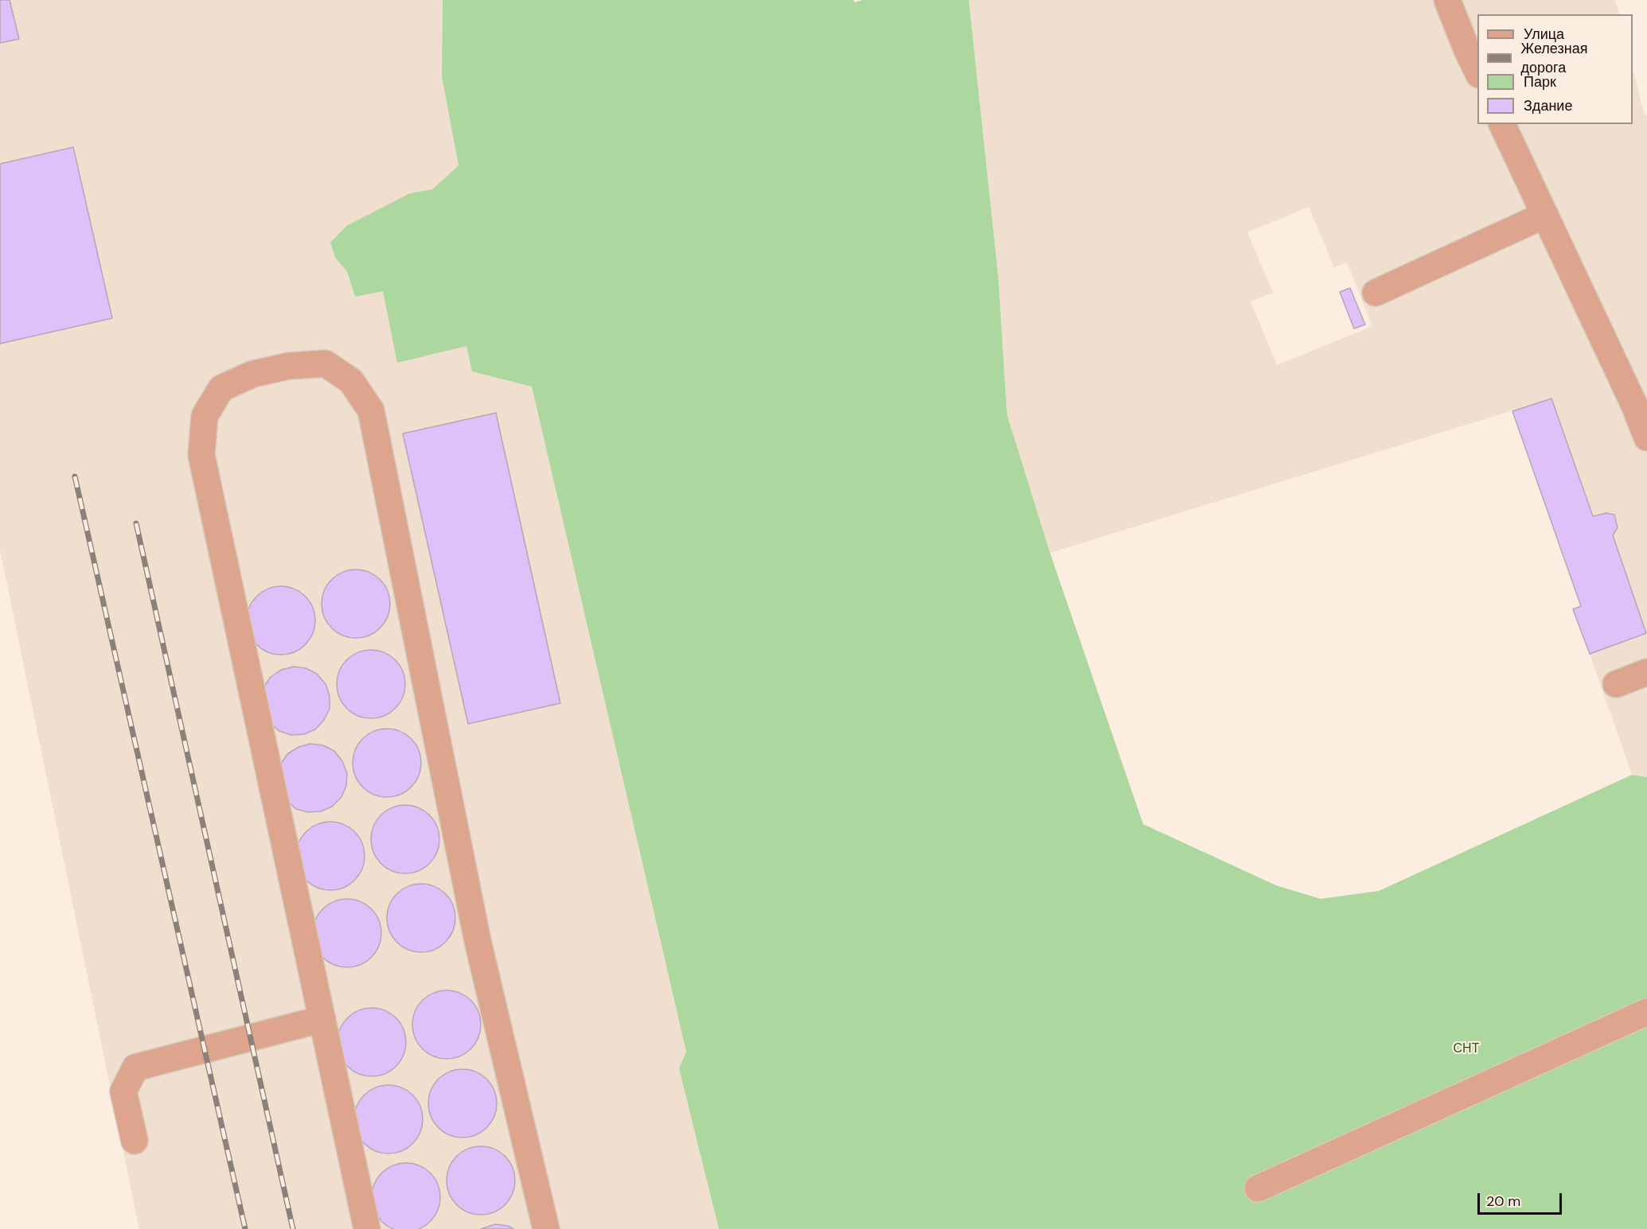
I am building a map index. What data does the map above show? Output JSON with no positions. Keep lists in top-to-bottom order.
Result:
{
  "parks": ["СНТ"],
  "legend": [
    "Улица",
    "Железная дорога",
    "Парк",
    "Здание"
  ],
  "scale_bar": "20 m"
}
